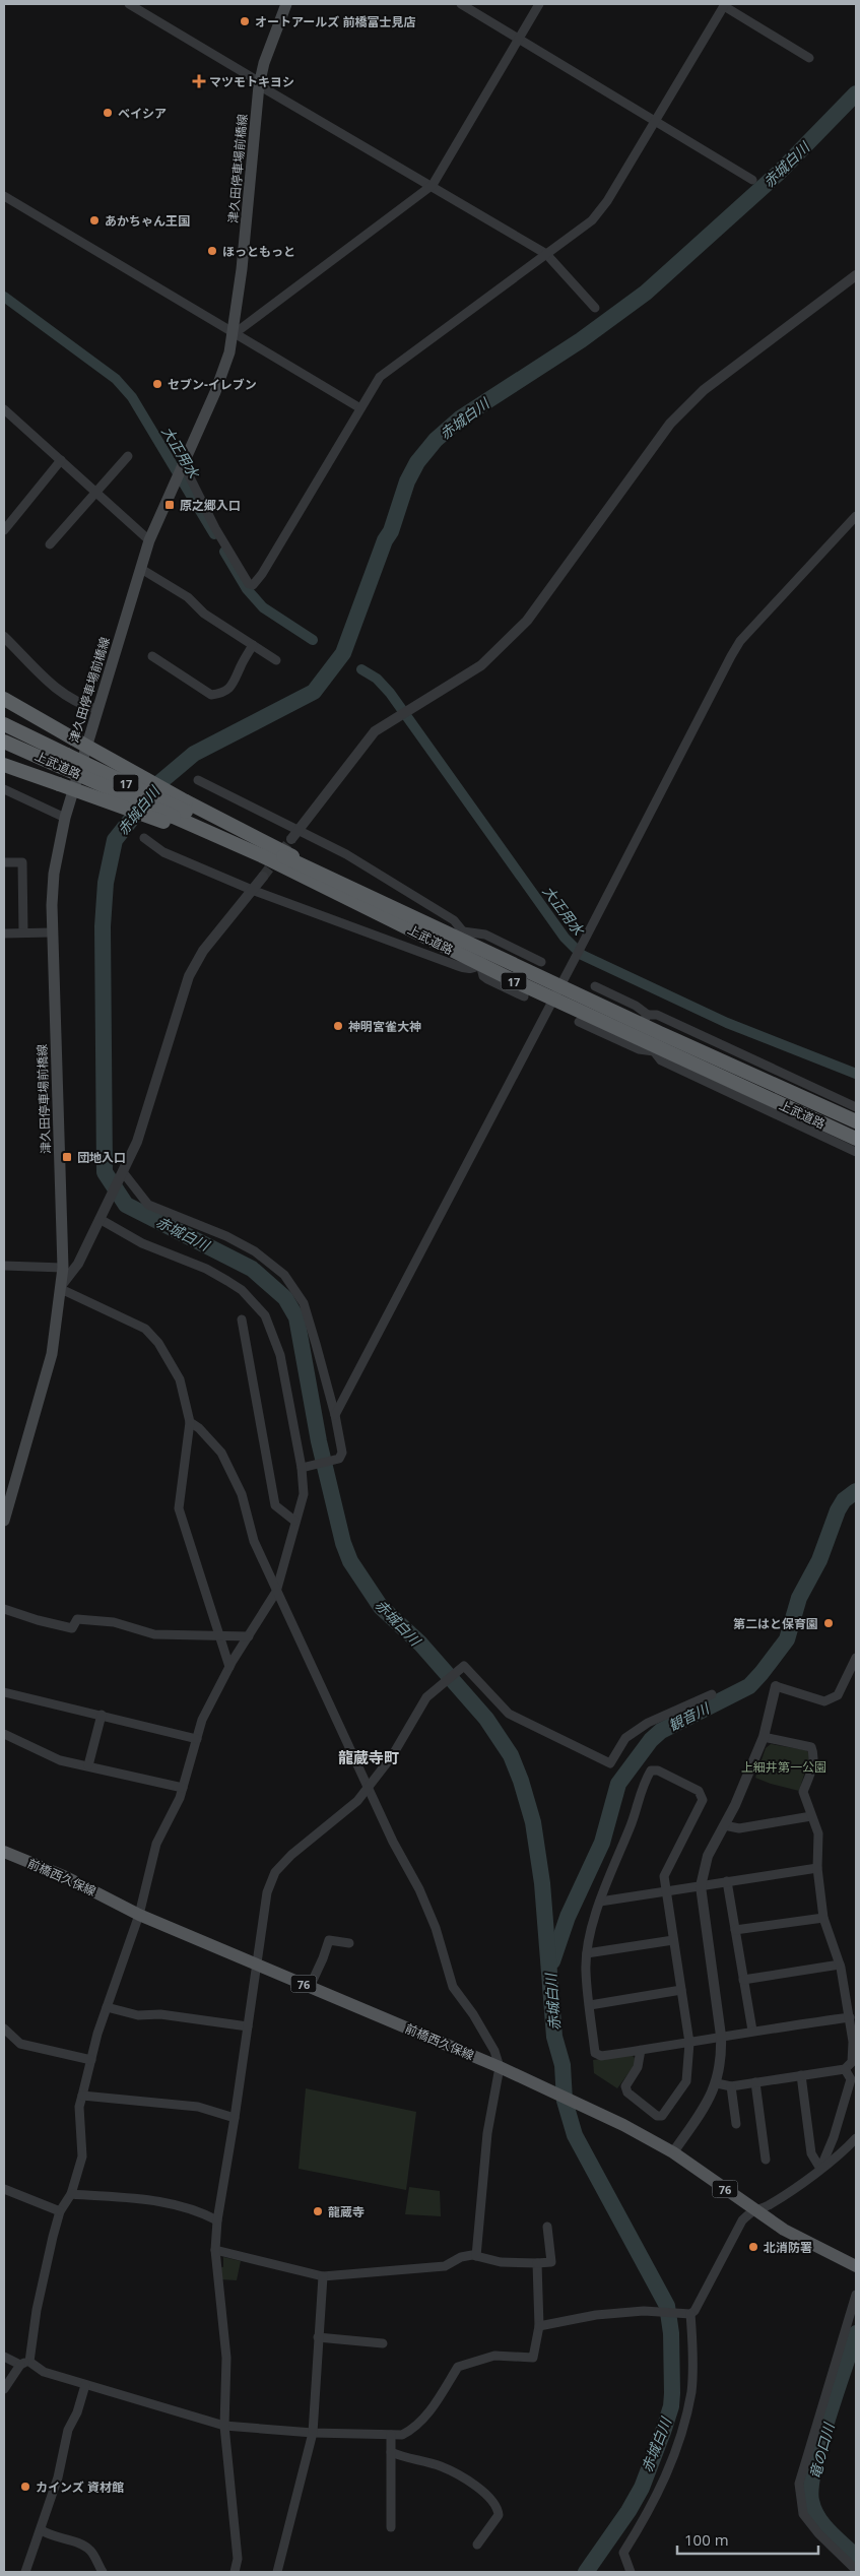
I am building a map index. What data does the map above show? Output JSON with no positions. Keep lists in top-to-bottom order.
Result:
{
  "streets": {
    "highway": ["上武道路", "17"],
    "main road": ["津久田停車場前橋線", "前橋西久保線", "76"]
  },
  "crossings": [
    ["上武道路", "17"]
  ],
  "districts": ["龍蔵寺町"],
  "water": [
    "赤城白川",
    "大正用水",
    "観音川",
    "竜の口川"
  ],
  "parks": ["上細井第一公園"],
  "places": {
    "other": [
      "オートアールズ 前橋富士見店",
      "ベイシア",
      "あかちゃん王国",
      "ほっともっと",
      "セブン-イレブン",
      "神明宮雀大神",
      "第二はと保育園",
      "龍蔵寺",
      "北消防署",
      "カインズ 資材館"
    ],
    "health": ["マツモトキヨシ"],
    "transit": ["原之郷入口", "団地入口"]
  },
  "scale_bar": "100 m"
}
